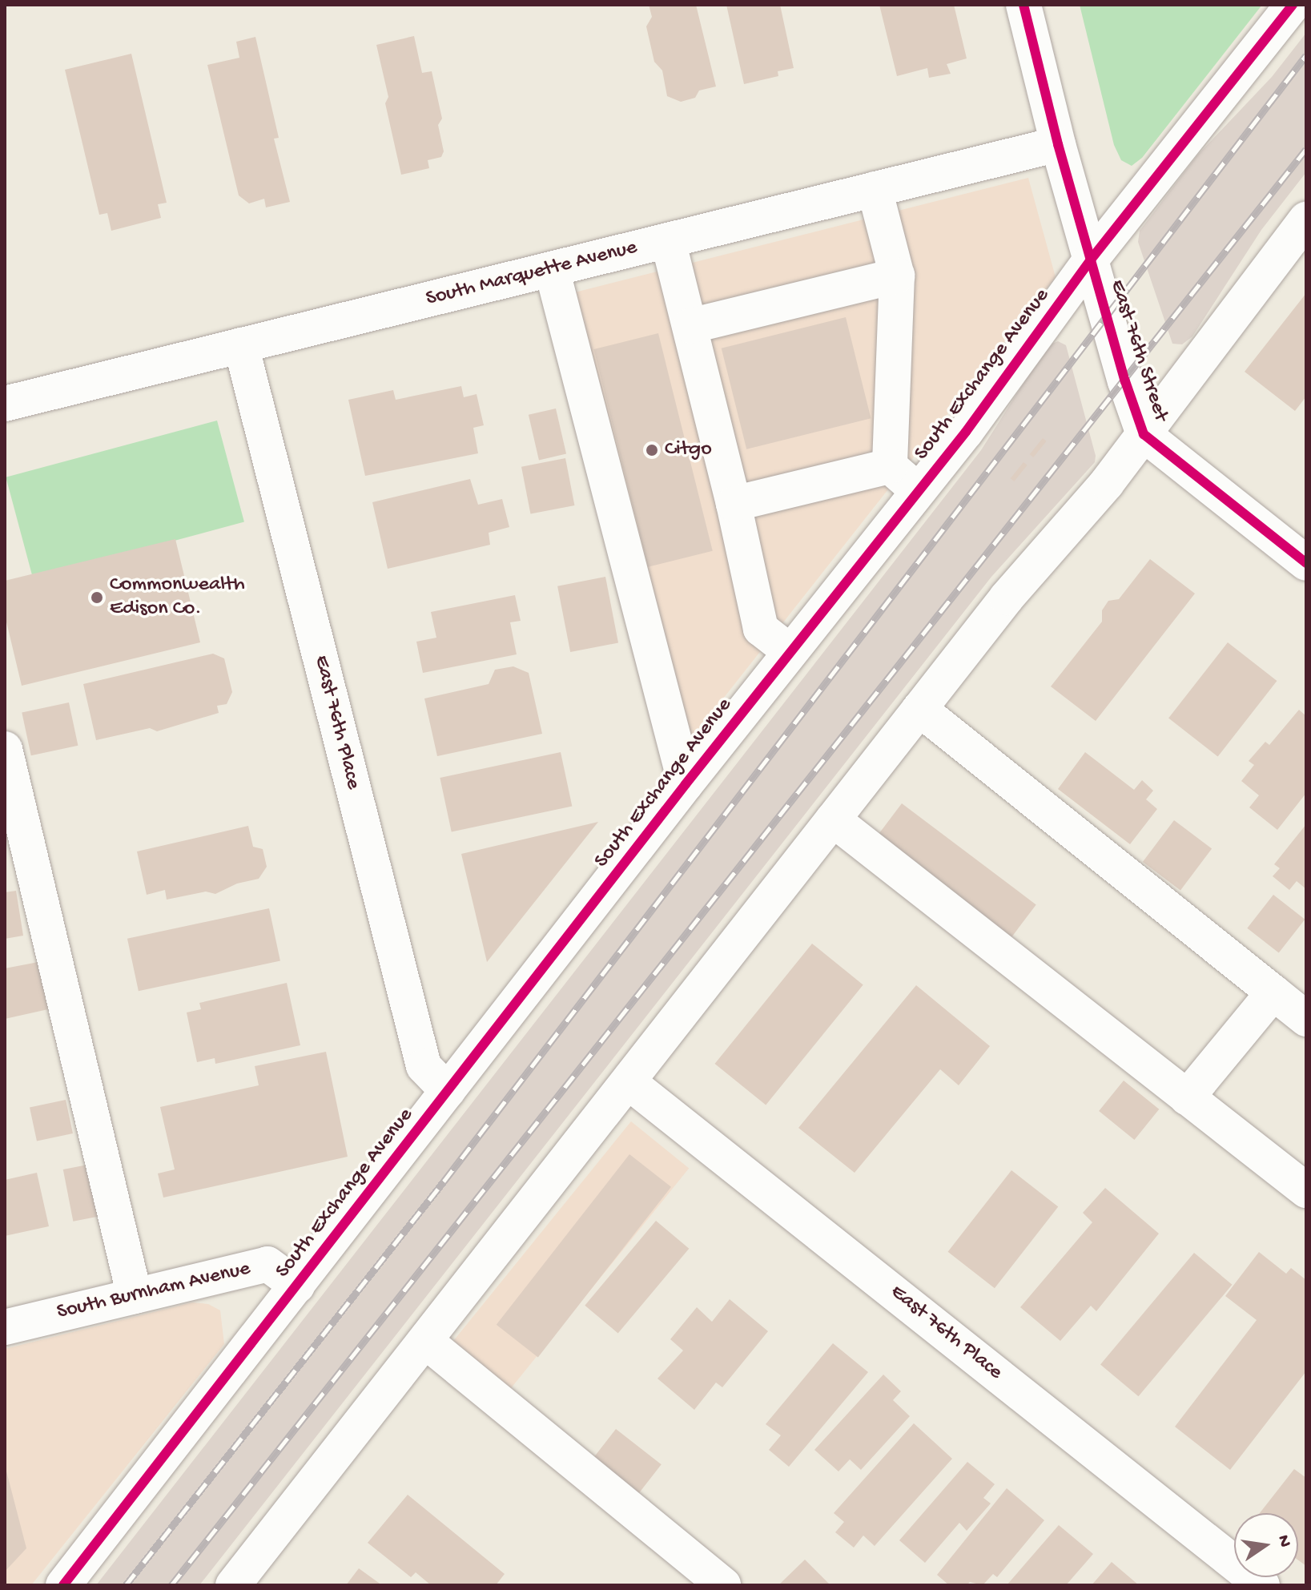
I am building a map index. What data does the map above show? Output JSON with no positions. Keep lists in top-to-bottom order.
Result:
{
  "streets": {
    "street": [
      "South Marquette Avenue",
      "East 76th Street",
      "South Exchange Avenue",
      "East 76th Place",
      "South Burnham Avenue"
    ]
  },
  "crossings": [
    ["South Marquette Avenue", "East 76th Street"],
    ["South Marquette Avenue", "East 76th Place"],
    ["East 76th Street", "South Exchange Avenue"],
    ["South Exchange Avenue", "East 76th Place"],
    ["South Exchange Avenue", "South Burnham Avenue"]
  ],
  "places": ["Citgo", "Commonwealth Edison Co."],
  "north": "right"
}
